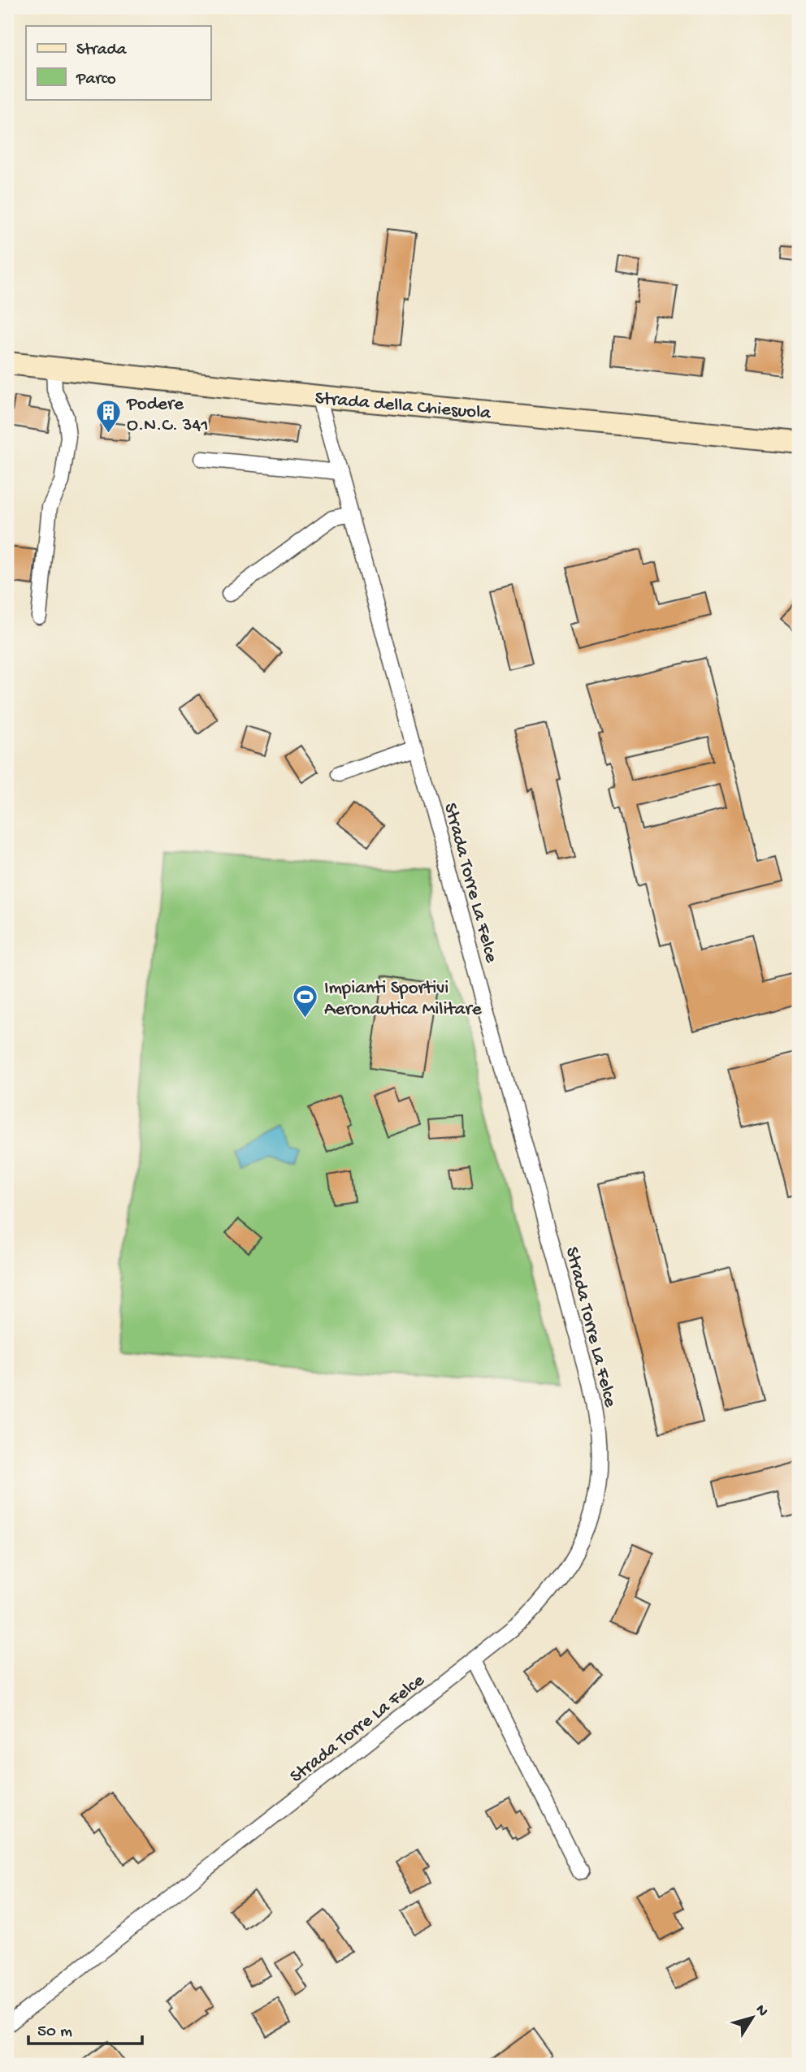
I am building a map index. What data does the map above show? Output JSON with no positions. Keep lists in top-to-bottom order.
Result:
{
  "streets": {
    "street": ["Strada della Chiesuola", "Strada Torre La Felce"]
  },
  "crossings": [
    ["Strada della Chiesuola", "Strada Torre La Felce"]
  ],
  "places": {
    "building": ["Podere O.N.C. 341"],
    "sports": ["Impianti Sportivi Aeronautica Militare"]
  },
  "legend": ["Strada", "Parco"],
  "scale_bar": "50 m",
  "north": "top right"
}
